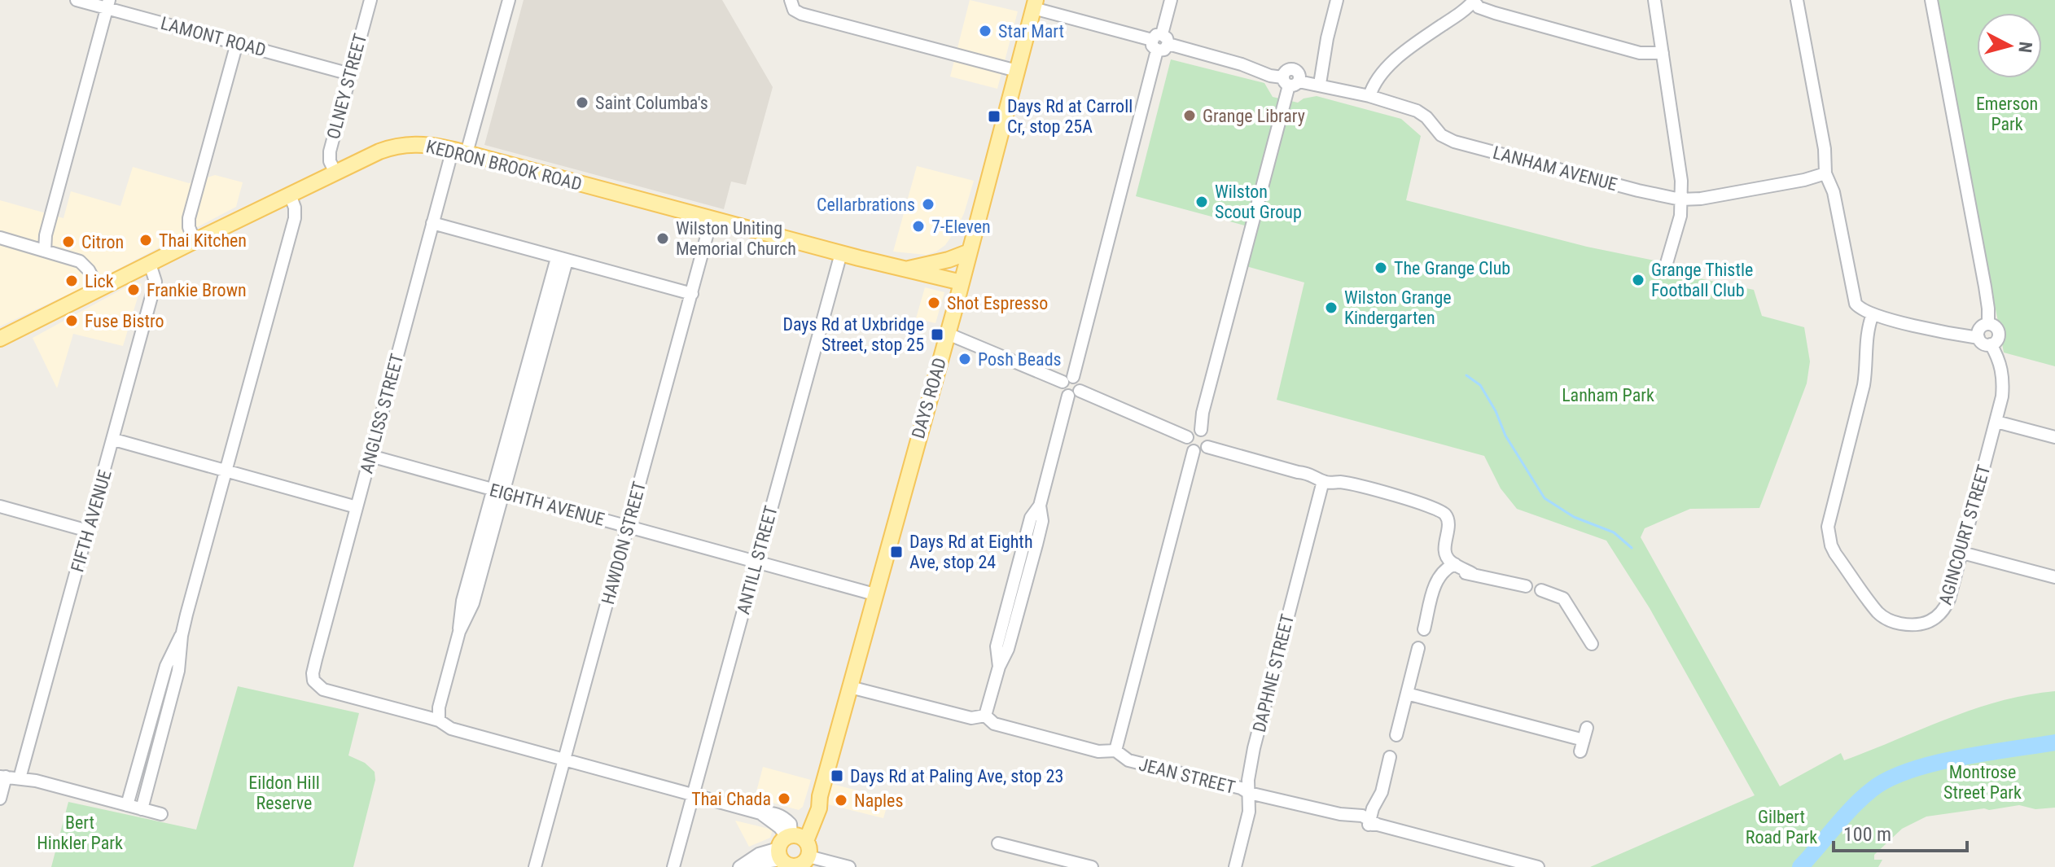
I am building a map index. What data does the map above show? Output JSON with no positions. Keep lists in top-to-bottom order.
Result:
{
  "streets": {
    "main road": ["KEDRON BROOK ROAD", "DAYS ROAD"],
    "street": [
      "LAMONT ROAD",
      "OLNEY STREET",
      "LANHAM AVENUE",
      "ANGLISS STREET",
      "EIGHTH AVENUE",
      "FIFTH AVENUE",
      "AGINCOURT STREET",
      "HAWDON STREET",
      "ANTILL STREET",
      "DAPHNE STREET",
      "JEAN STREET"
    ]
  },
  "crossings": [
    ["LAMONT ROAD", "OLNEY STREET"],
    ["OLNEY STREET", "KEDRON BROOK ROAD"],
    ["KEDRON BROOK ROAD", "DAYS ROAD"],
    ["KEDRON BROOK ROAD", "ANGLISS STREET"],
    ["KEDRON BROOK ROAD", "FIFTH AVENUE"],
    ["KEDRON BROOK ROAD", "HAWDON STREET"],
    ["KEDRON BROOK ROAD", "ANTILL STREET"],
    ["LANHAM AVENUE", "DAYS ROAD"],
    ["DAYS ROAD", "EIGHTH AVENUE"],
    ["DAYS ROAD", "JEAN STREET"],
    ["ANGLISS STREET", "EIGHTH AVENUE"],
    ["EIGHTH AVENUE", "HAWDON STREET"],
    ["EIGHTH AVENUE", "ANTILL STREET"],
    ["DAPHNE STREET", "JEAN STREET"]
  ],
  "parks": [
    "Emerson Park",
    "Lanham Park",
    "Montrose Street Park",
    "Eildon Hill Reserve",
    "Gilbert Road Park",
    "Bert Hinkler Park"
  ],
  "places": {
    "other": [
      "Star Mart",
      "Saint Columba's",
      "Grange Library",
      "Wilston Scout Group",
      "Cellarbrations",
      "7-Eleven",
      "Wilston Uniting Memorial Church",
      "Thai Kitchen",
      "Citron",
      "The Grange Club",
      "Grange Thistle Football Club",
      "Lick",
      "Frankie Brown",
      "Shot Espresso",
      "Wilston Grange Kindergarten",
      "Fuse Bistro",
      "Posh Beads",
      "Thai Chada",
      "Naples"
    ],
    "transit": [
      "Days Rd at Carroll Cr, stop 25A",
      "Days Rd at Uxbridge Street, stop 25",
      "Days Rd at Eighth Ave, stop 24",
      "Days Rd at Paling Ave, stop 23"
    ]
  },
  "scale_bar": "100 m",
  "north": "right"
}
